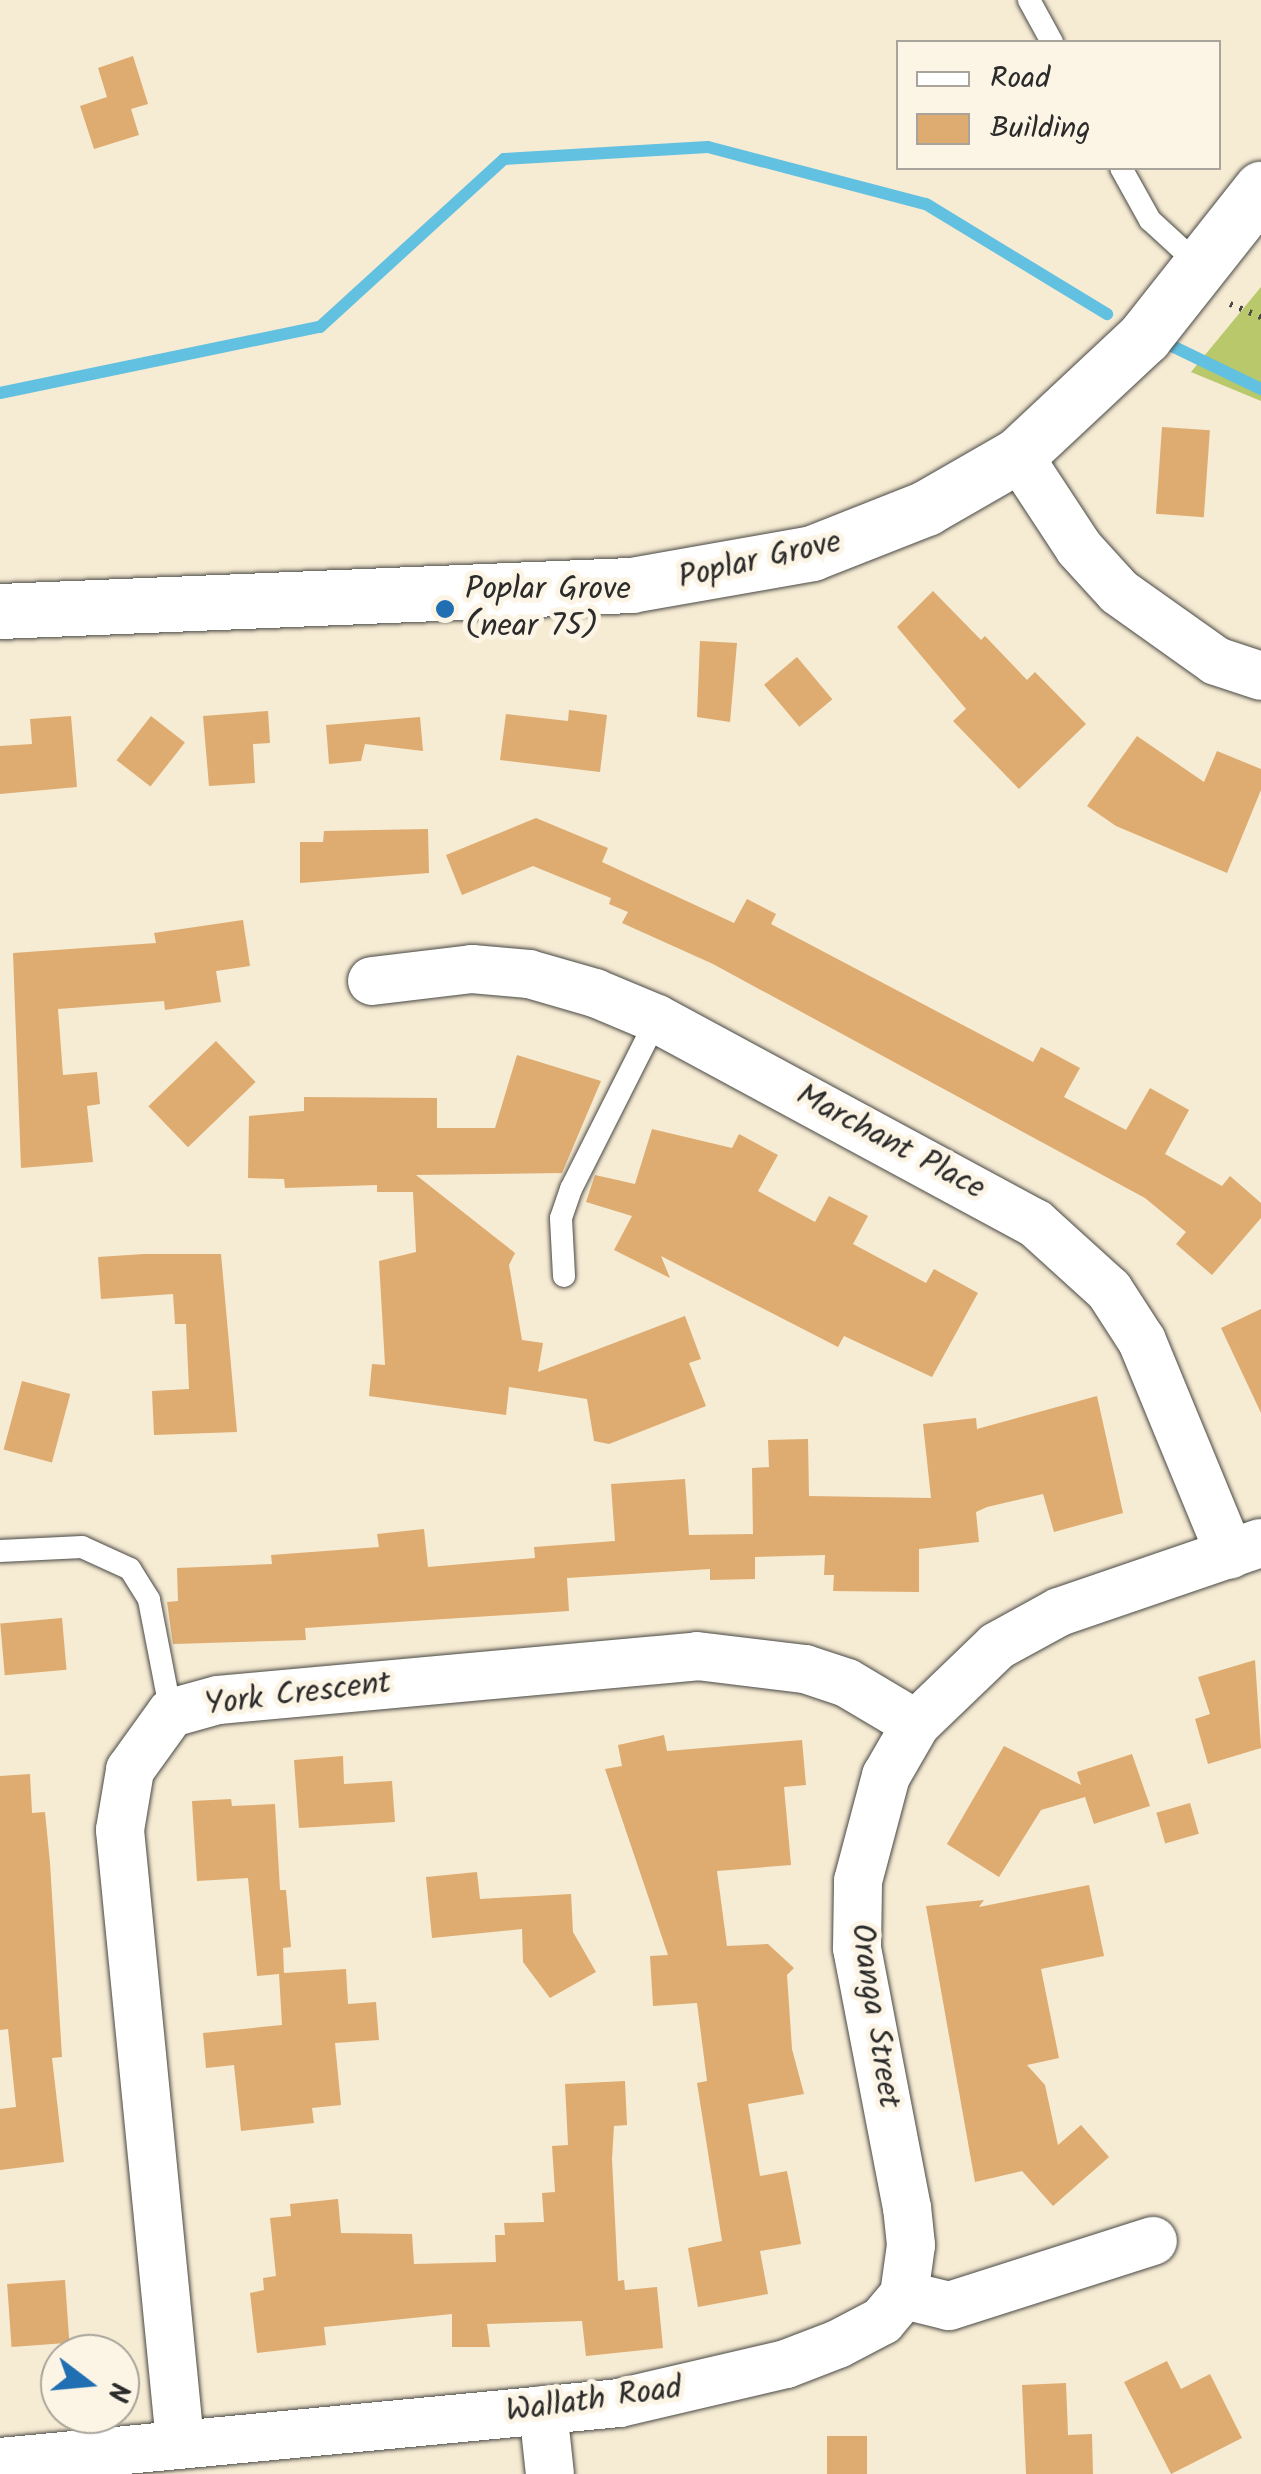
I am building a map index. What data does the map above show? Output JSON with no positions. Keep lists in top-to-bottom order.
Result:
{
  "streets": {
    "street": [
      "Poplar Grove",
      "Marchant Place",
      "York Crescent",
      "Oranga Street",
      "Wallath Road"
    ]
  },
  "crossings": [
    ["Marchant Place", "Oranga Street"],
    ["York Crescent", "Oranga Street"],
    ["York Crescent", "Wallath Road"],
    ["Oranga Street", "Wallath Road"]
  ],
  "places": ["Poplar Grove (near 75)"],
  "legend": ["Road", "Building"],
  "north": "right"
}
